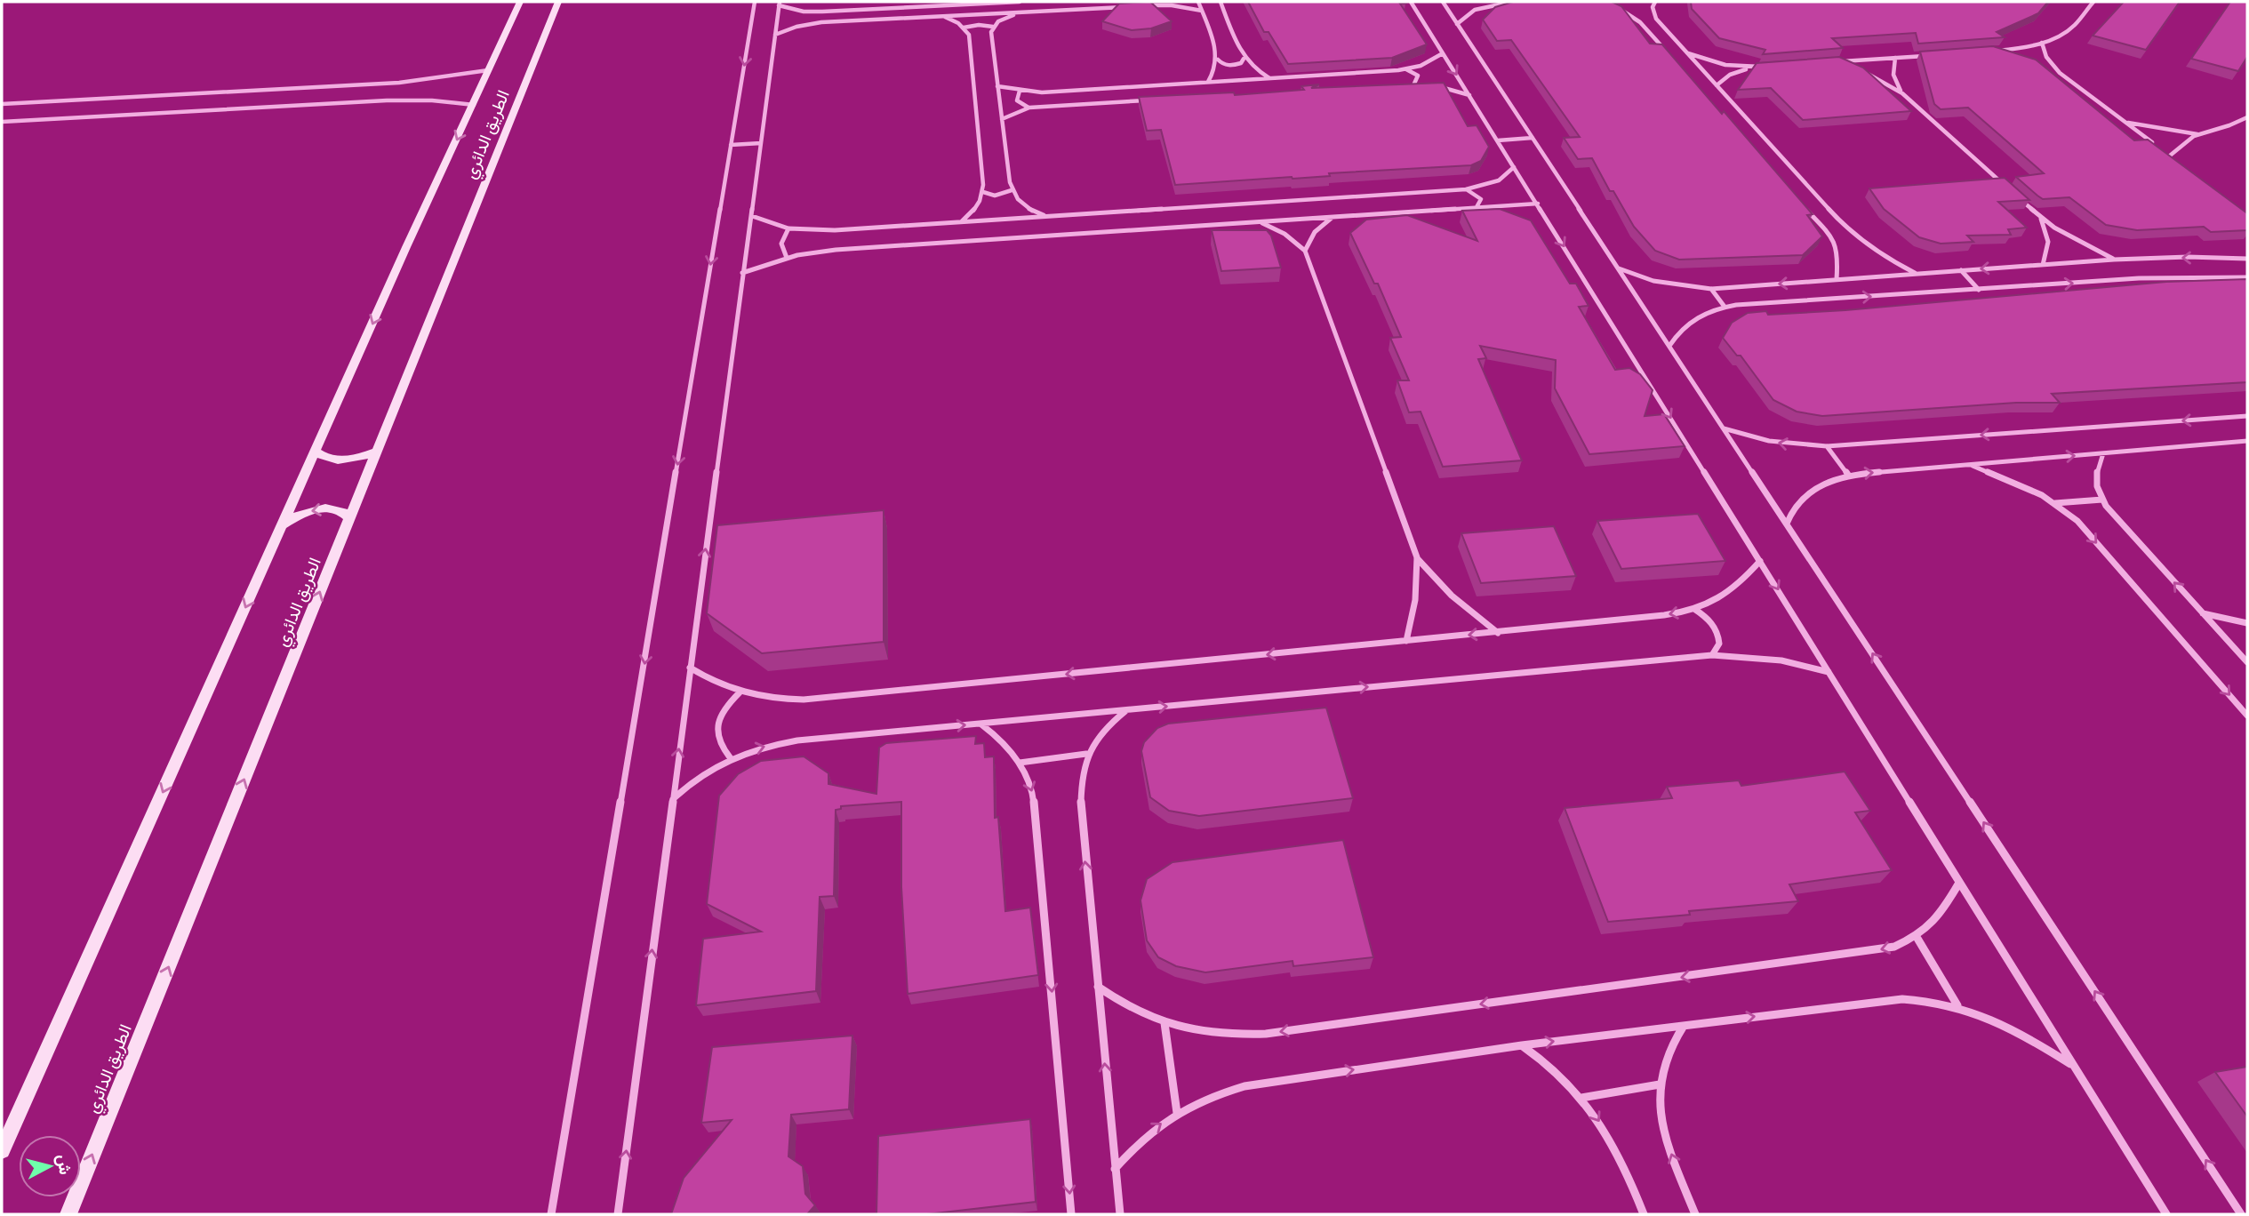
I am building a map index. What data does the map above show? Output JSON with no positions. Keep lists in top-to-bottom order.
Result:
{
  "streets": {
    "main road": ["الطريق الدائري"]
  },
  "north": "right"
}
